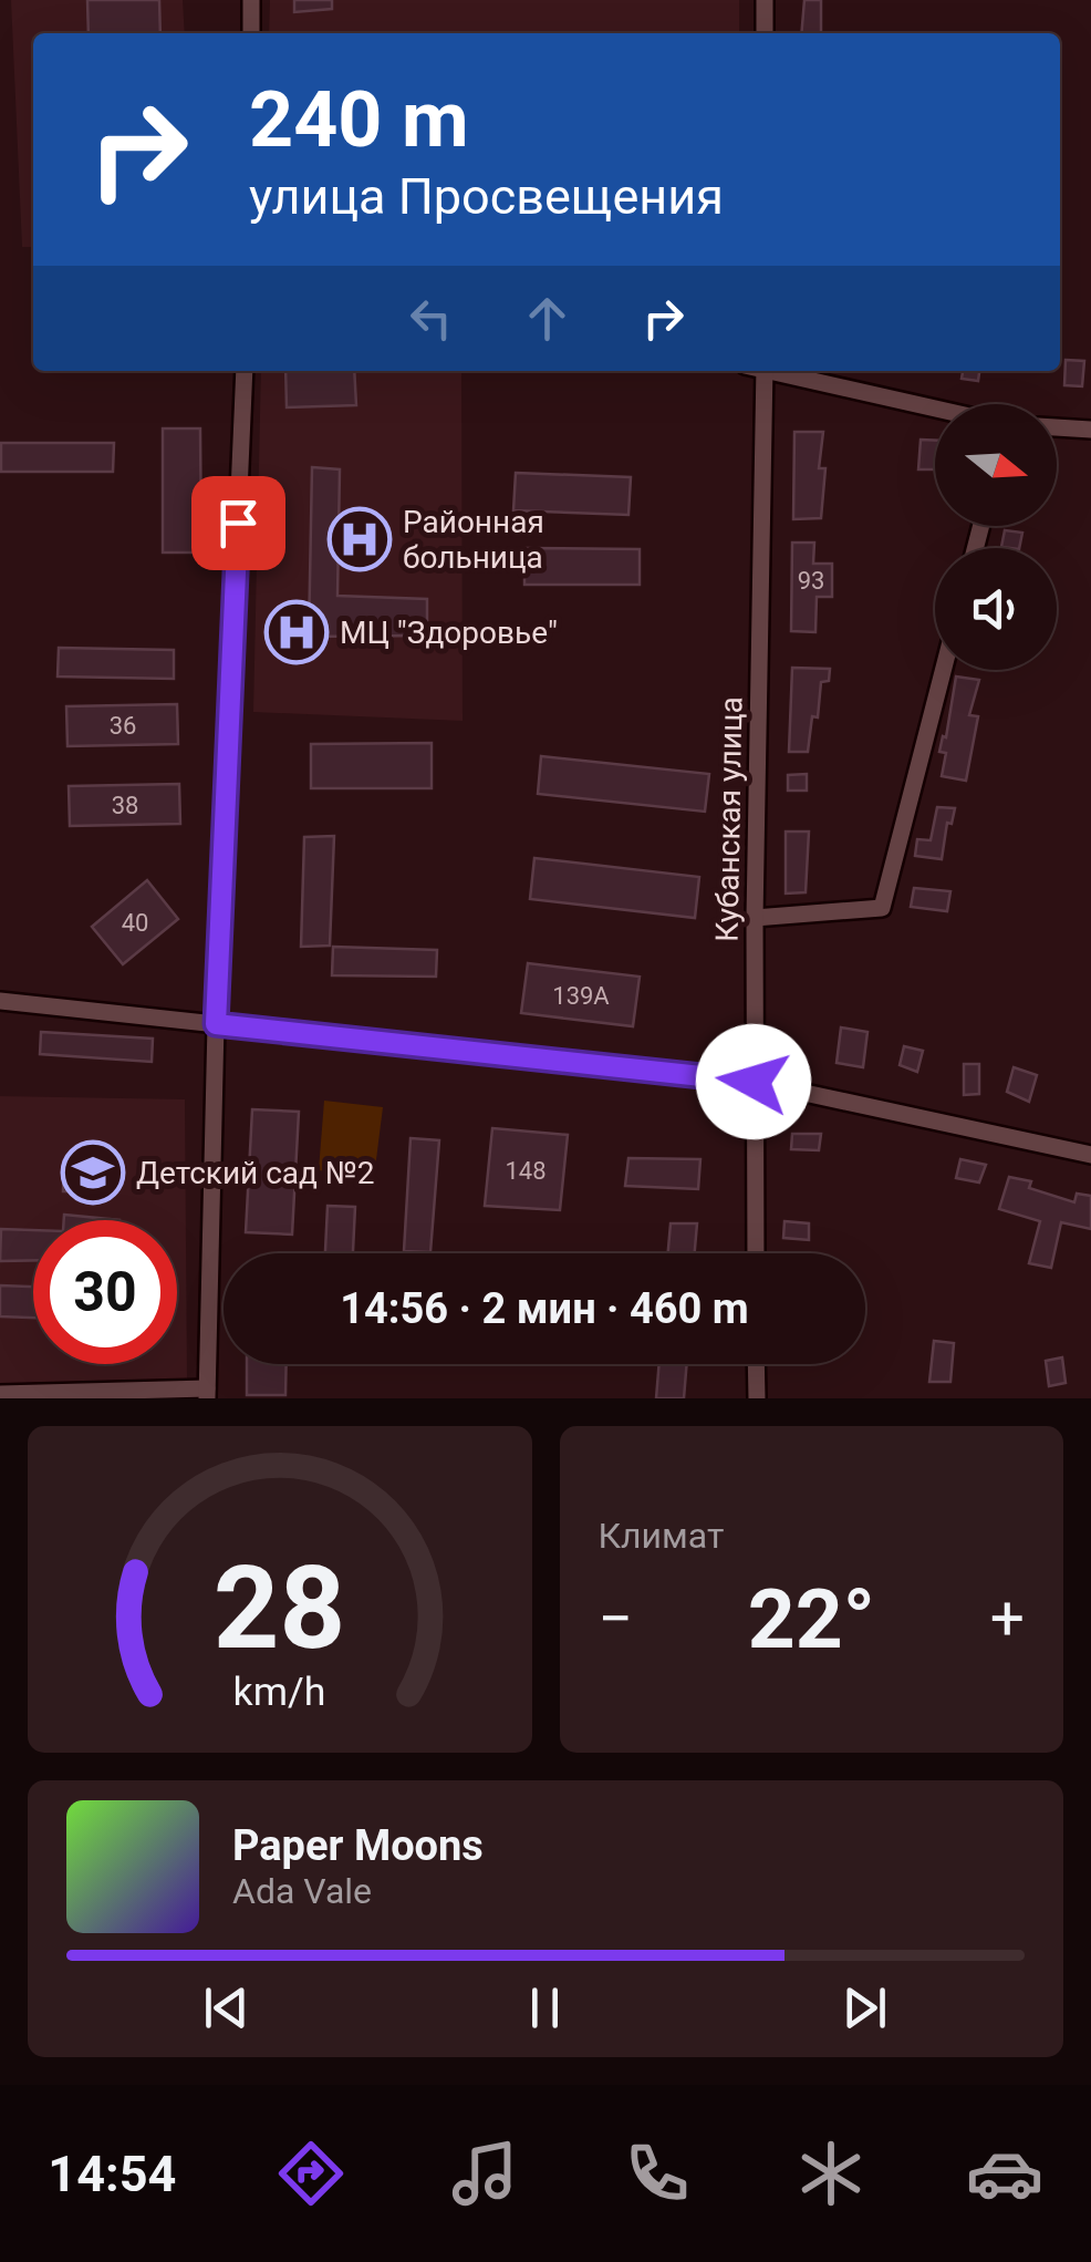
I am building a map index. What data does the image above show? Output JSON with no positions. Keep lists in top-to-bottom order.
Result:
{
  "streets": {
    "street": ["Кубанская улица"]
  },
  "places": {
    "hospital": ["Районная больница", "МЦ \"Здоровье\""],
    "school or university": ["Детский сад №2"]
  },
  "house_numbers": [
    "93",
    "36",
    "38",
    "40",
    "139А",
    "148"
  ],
  "north": "right",
  "page": {
    "turn": ["240 m", "улица Просвещения"],
    "limit": "30",
    "trip": "14:56 · 2 мин · 460 m",
    "tile": "Климат",
    "heat": ["−", "22°", "+"],
    "song": ["Paper Moons", "Ada Vale"],
    "tabs": "14:54",
    "gauge": ["28", "km/h"]
  }
}
